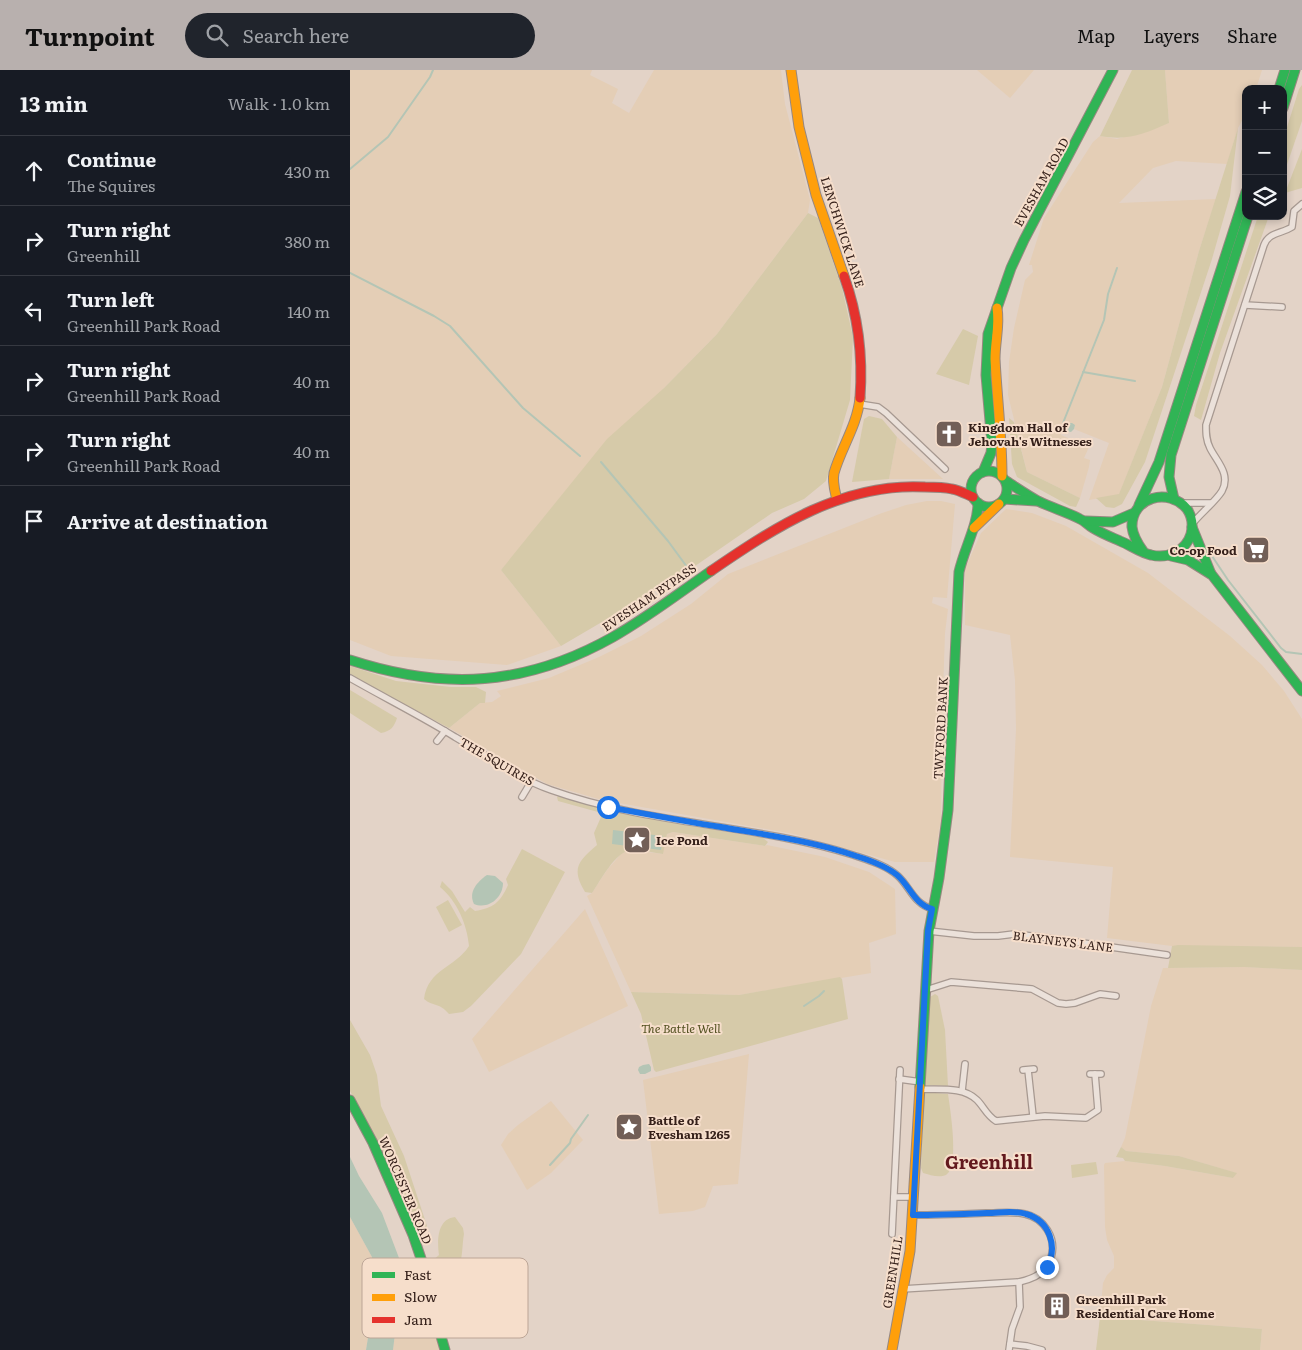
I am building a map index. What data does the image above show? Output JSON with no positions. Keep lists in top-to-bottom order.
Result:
{
  "streets": {
    "main road": [
      "EVESHAM ROAD",
      "LENCHWICK LANE",
      "EVESHAM BYPASS",
      "TWYFORD BANK",
      "WORCESTER ROAD",
      "GREENHILL"
    ],
    "street": ["THE SQUIRES", "BLAYNEYS LANE"]
  },
  "crossings": [
    ["EVESHAM ROAD", "EVESHAM BYPASS"],
    ["EVESHAM ROAD", "TWYFORD BANK"],
    ["LENCHWICK LANE", "EVESHAM BYPASS"],
    ["EVESHAM BYPASS", "TWYFORD BANK"],
    ["TWYFORD BANK", "THE SQUIRES"],
    ["TWYFORD BANK", "BLAYNEYS LANE"],
    ["TWYFORD BANK", "GREENHILL"],
    ["BLAYNEYS LANE", "GREENHILL"]
  ],
  "districts": ["Greenhill"],
  "parks": ["The Battle Well"],
  "places": {
    "church": ["Kingdom Hall of Jehovah's Witnesses"],
    "supermarket": ["Co-op Food"],
    "place": ["Ice Pond", "Battle of Evesham 1265"],
    "building": ["Greenhill Park Residential Care Home"]
  },
  "legend": ["Fast", "Slow", "Jam"],
  "page": {
    "header": "Turnpoint",
    "search": "Search here",
    "nav": ["Map", "Layers", "Share"],
    "heading": ["13 min", "Walk · 1.0 km"],
    "map_buttons": ["+", "−"],
    "list": [
      ["Continue", "The Squires", "430 m"],
      ["Turn right", "Greenhill", "380 m"],
      ["Turn left", "Greenhill Park Road", "140 m"],
      ["Turn right", "Greenhill Park Road", "40 m"],
      ["Turn right", "Greenhill Park Road", "40 m"],
      "Arrive at destination"
    ]
  }
}
